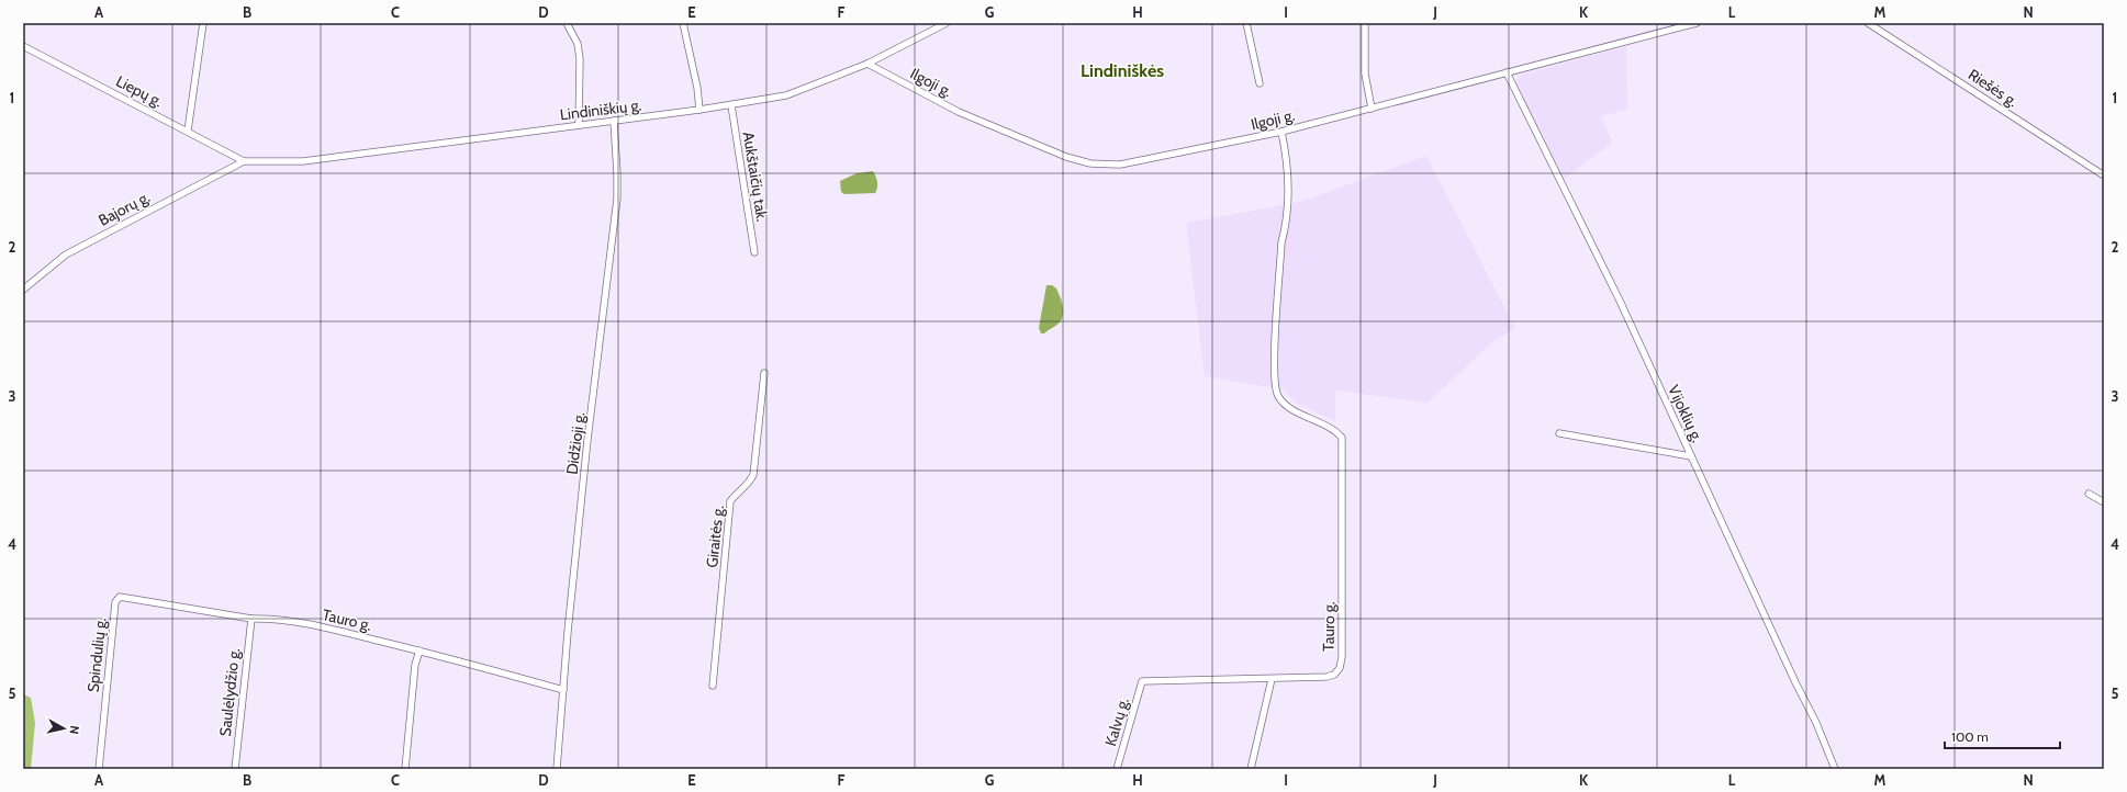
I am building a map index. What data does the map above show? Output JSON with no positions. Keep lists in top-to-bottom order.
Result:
{
  "streets": {
    "street": [
      "Ilgoji g.",
      "Riešės g.",
      "Liepų g.",
      "Lindiniškių g.",
      "Aukštaičių tak.",
      "Bajorų g.",
      "Vijoklių g.",
      "Didžioji g.",
      "Giraitės g.",
      "Tauro g.",
      "Spindulių g.",
      "Saulėlydžio g.",
      "Kalvų g."
    ]
  },
  "crossings": [
    ["Ilgoji g.", "Lindiniškių g."],
    ["Ilgoji g.", "Vijoklių g."],
    ["Ilgoji g.", "Tauro g."],
    ["Liepų g.", "Lindiniškių g."],
    ["Liepų g.", "Bajorų g."],
    ["Lindiniškių g.", "Aukštaičių tak."],
    ["Lindiniškių g.", "Bajorų g."],
    ["Lindiniškių g.", "Didžioji g."],
    ["Didžioji g.", "Tauro g."],
    ["Tauro g.", "Spindulių g."],
    ["Tauro g.", "Saulėlydžio g."],
    ["Tauro g.", "Kalvų g."]
  ],
  "districts": ["Lindiniškės"],
  "scale_bar": "100 m",
  "north": "right",
  "grid": {
    "columns": [
      "A",
      "B",
      "C",
      "D",
      "E",
      "F",
      "G",
      "H",
      "I",
      "J",
      "K",
      "L",
      "M",
      "N"
    ],
    "rows": [
      "1",
      "2",
      "3",
      "4",
      "5"
    ]
  }
}
